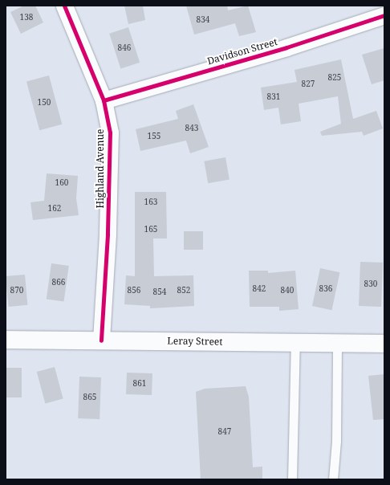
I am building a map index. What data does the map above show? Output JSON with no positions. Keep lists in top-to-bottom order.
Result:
{
  "streets": {
    "main road": ["Leray Street"],
    "street": ["Davidson Street", "Highland Avenue"]
  },
  "crossings": [
    ["Davidson Street", "Highland Avenue"],
    ["Highland Avenue", "Leray Street"]
  ],
  "house_numbers": [
    "138",
    "834",
    "846",
    "825",
    "827",
    "831",
    "150",
    "843",
    "155",
    "160",
    "163",
    "162",
    "165",
    "866",
    "830",
    "842",
    "836",
    "870",
    "856",
    "852",
    "840",
    "854",
    "861",
    "865",
    "847"
  ]
}
